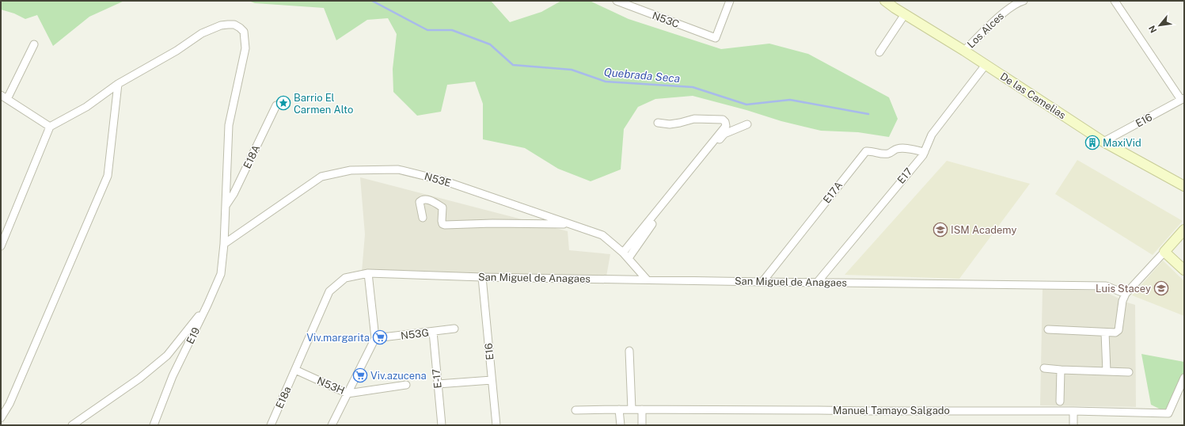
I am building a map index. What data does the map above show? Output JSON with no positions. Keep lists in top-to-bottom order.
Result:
{
  "streets": {
    "street": [
      "N53C",
      "Los Alces",
      "De las Camelias",
      "E16",
      "E18A",
      "E17",
      "N53E",
      "E17A",
      "San Miguel de Anagaes",
      "N53G",
      "E19",
      "E-17",
      "N53H",
      "E18a",
      "Manuel Tamayo Salgado"
    ]
  },
  "crossings": [
    ["Los Alces", "De las Camelias"],
    ["De las Camelias", "E16"],
    ["De las Camelias", "E17"],
    ["E16", "San Miguel de Anagaes"],
    ["E18A", "E19"],
    ["E17", "E17A"],
    ["E17", "San Miguel de Anagaes"],
    ["N53E", "San Miguel de Anagaes"],
    ["N53E", "E19"],
    ["E17A", "San Miguel de Anagaes"],
    ["San Miguel de Anagaes", "N53H"],
    ["San Miguel de Anagaes", "E18a"],
    ["N53G", "E-17"],
    ["N53H", "E18a"]
  ],
  "water": ["Quebrada Seca"],
  "places": {
    "place": ["Barrio El Carmen Alto"],
    "building": ["MaxiVid"],
    "school or university": ["ISM Academy", "Luis Stacey"],
    "supermarket": ["Viv.margarita", "Viv.azucena"]
  },
  "north": "bottom left"
}
